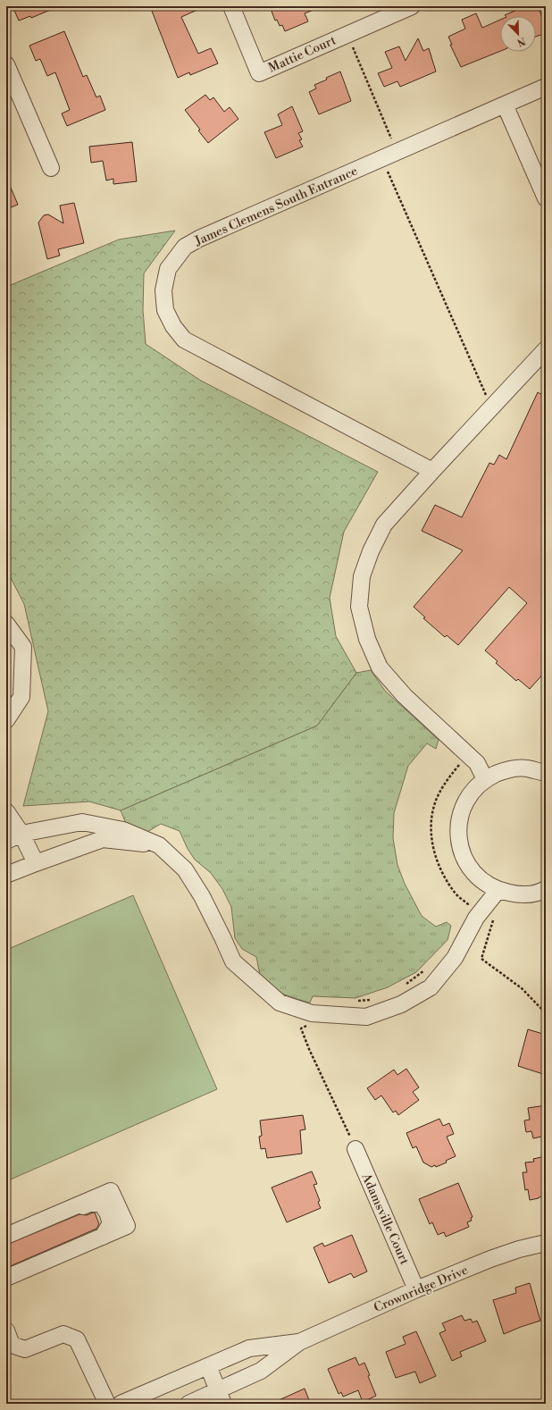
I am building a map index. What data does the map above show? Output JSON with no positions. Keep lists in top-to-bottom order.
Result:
{
  "streets": {
    "street": [
      "Mattie Court",
      "James Clemens South Entrance",
      "Adamsville Court",
      "Crownridge Drive"
    ]
  },
  "crossings": [
    ["Adamsville Court", "Crownridge Drive"]
  ],
  "north": "bottom right"
}
